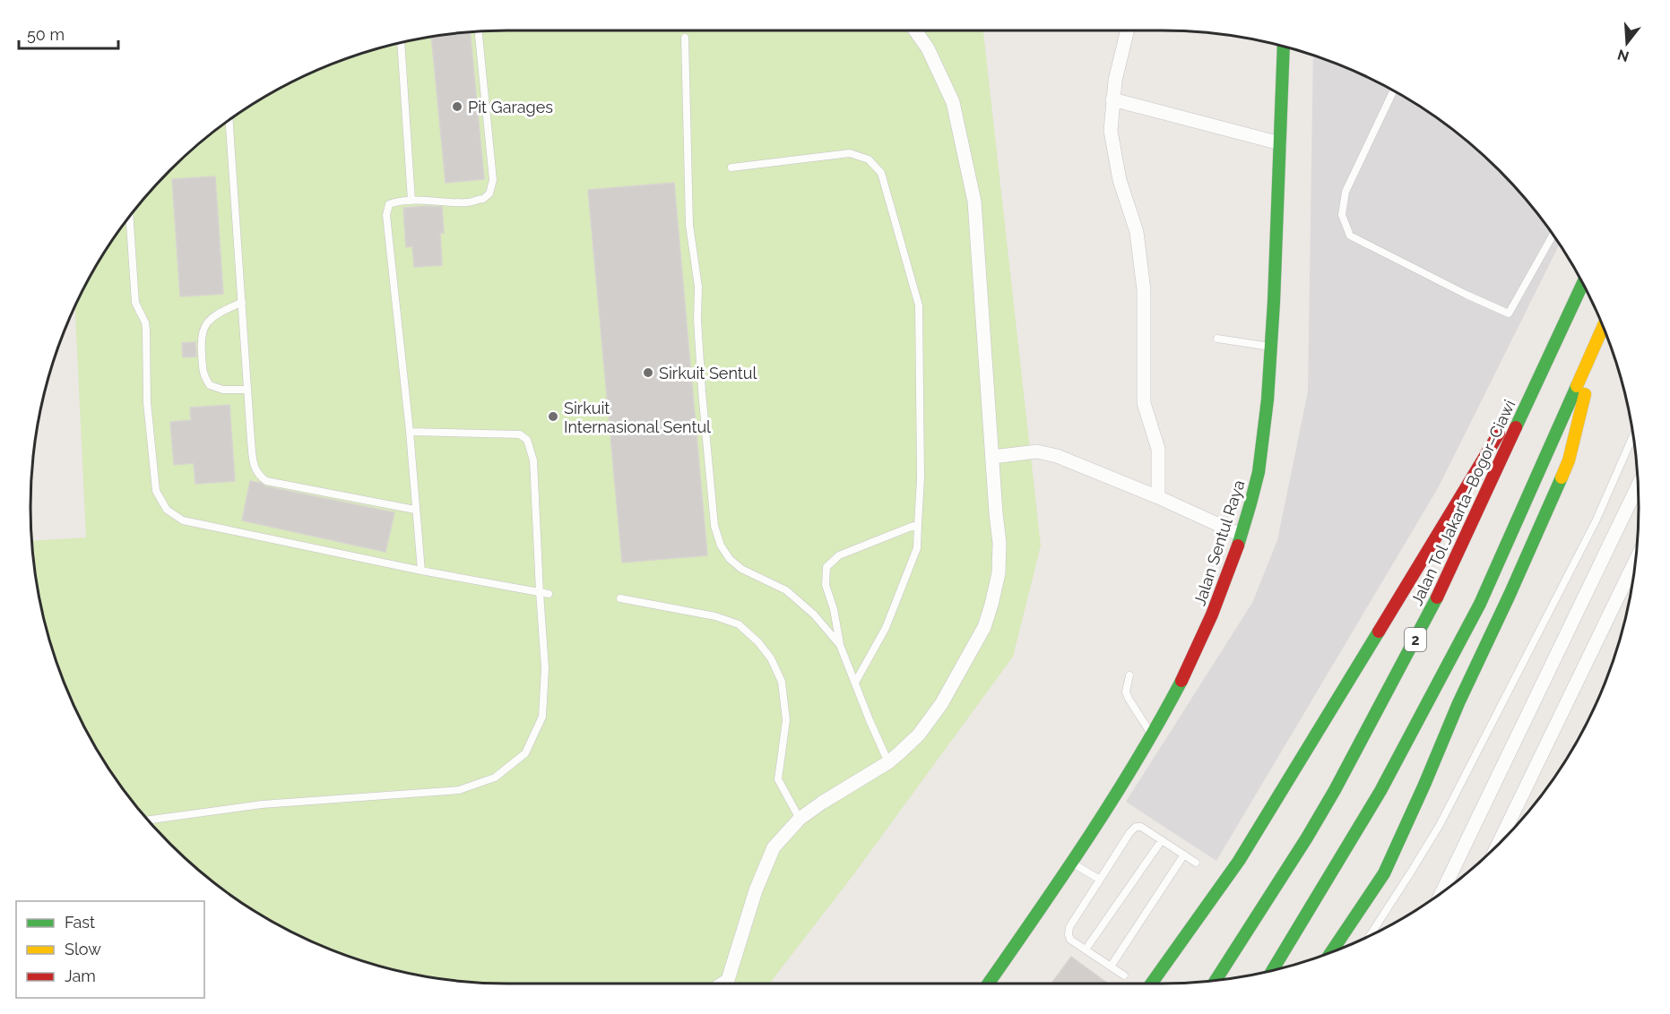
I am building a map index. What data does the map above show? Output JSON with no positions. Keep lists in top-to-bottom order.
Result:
{
  "streets": {
    "main road": ["Jalan Tol Jakarta–Bogor–Ciawi", "Jalan Sentul Raya", "2"]
  },
  "places": ["Pit Garages", "Sirkuit Sentul", "Sirkuit Internasional Sentul"],
  "legend": ["Fast", "Slow", "Jam"],
  "scale_bar": "50 m",
  "north": "bottom"
}
